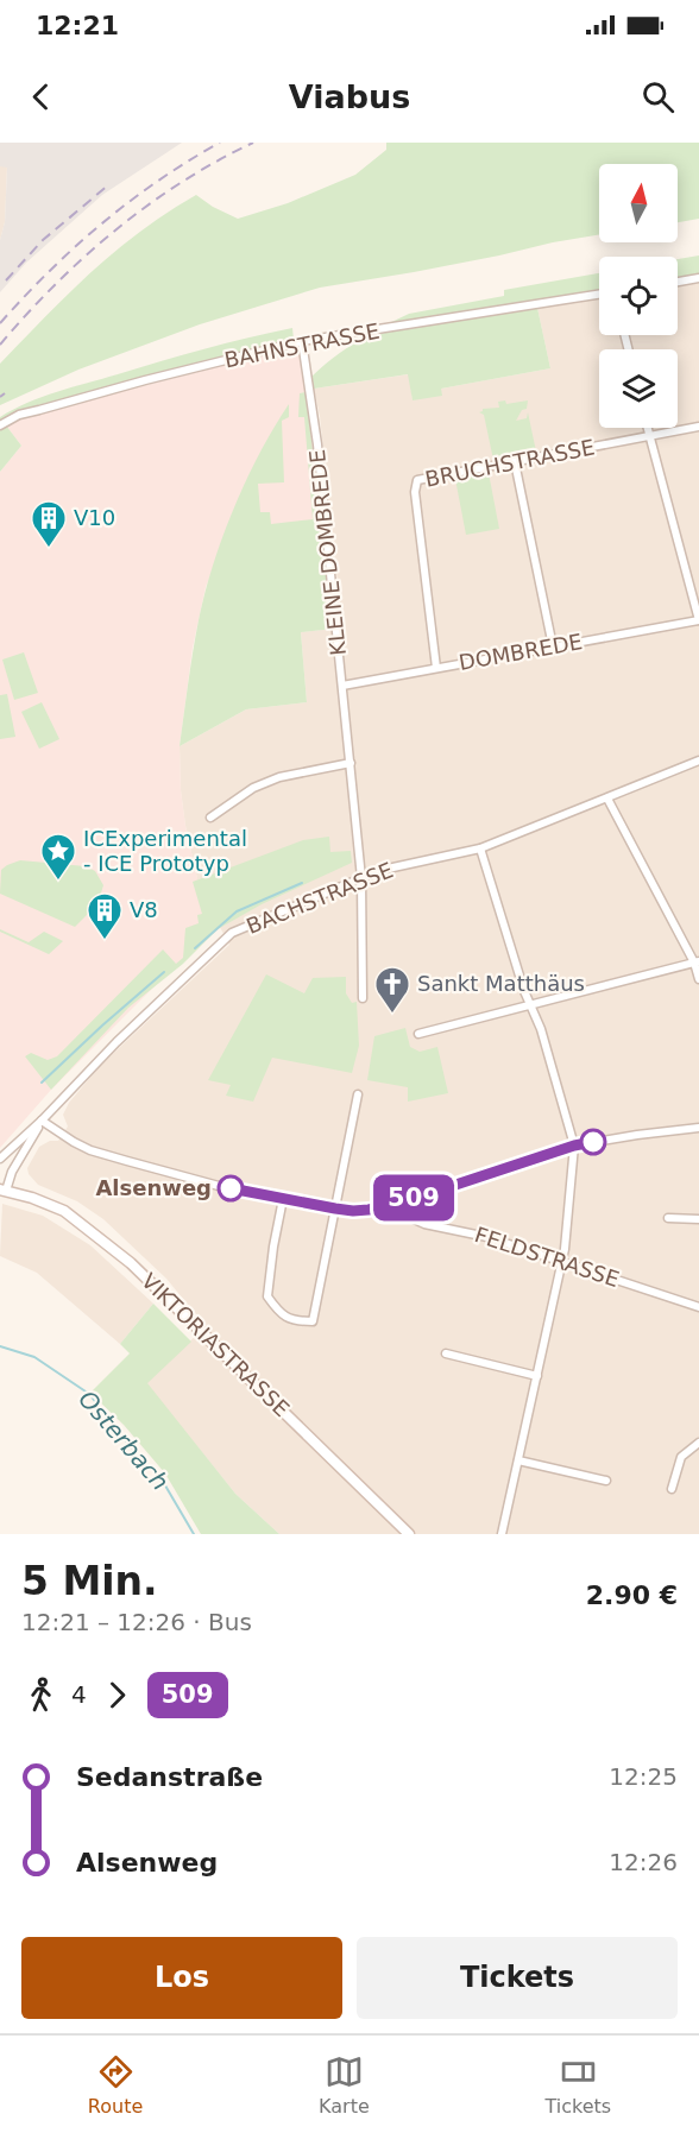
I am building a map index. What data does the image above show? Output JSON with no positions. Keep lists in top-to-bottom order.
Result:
{
  "streets": {
    "main road": ["VIKTORIASTRASSE"],
    "street": [
      "BAHNSTRASSE",
      "BRUCHSTRASSE",
      "KLEINE DOMBREDE",
      "DOMBREDE",
      "BACHSTRASSE",
      "FELDSTRASSE"
    ]
  },
  "crossings": [
    ["BAHNSTRASSE", "KLEINE DOMBREDE"],
    ["BRUCHSTRASSE", "DOMBREDE"],
    ["KLEINE DOMBREDE", "DOMBREDE"],
    ["KLEINE DOMBREDE", "BACHSTRASSE"],
    ["BACHSTRASSE", "VIKTORIASTRASSE"]
  ],
  "water": ["Osterbach"],
  "places": {
    "building": ["V10", "V8"],
    "place": ["ICExperimental - ICE Prototyp"],
    "church": ["Sankt Matthäus"],
    "other": ["Alsenweg"]
  },
  "lines": ["bus line 509"],
  "north": "top",
  "page": {
    "status": "12:21",
    "header": "Viabus",
    "on_map": "509",
    "heading": ["5 Min.", "12:21 – 12:26 · Bus", "2.90 €"],
    "legs": ["4", "509"],
    "list": [
      {
        "name": "Sedanstraße",
        "value": "12:25"
      },
      {
        "name": "Alsenweg",
        "value": "12:26"
      }
    ],
    "buttons": ["Los", "Tickets"],
    "tabs": ["Route", "Karte", "Tickets"]
  }
}
